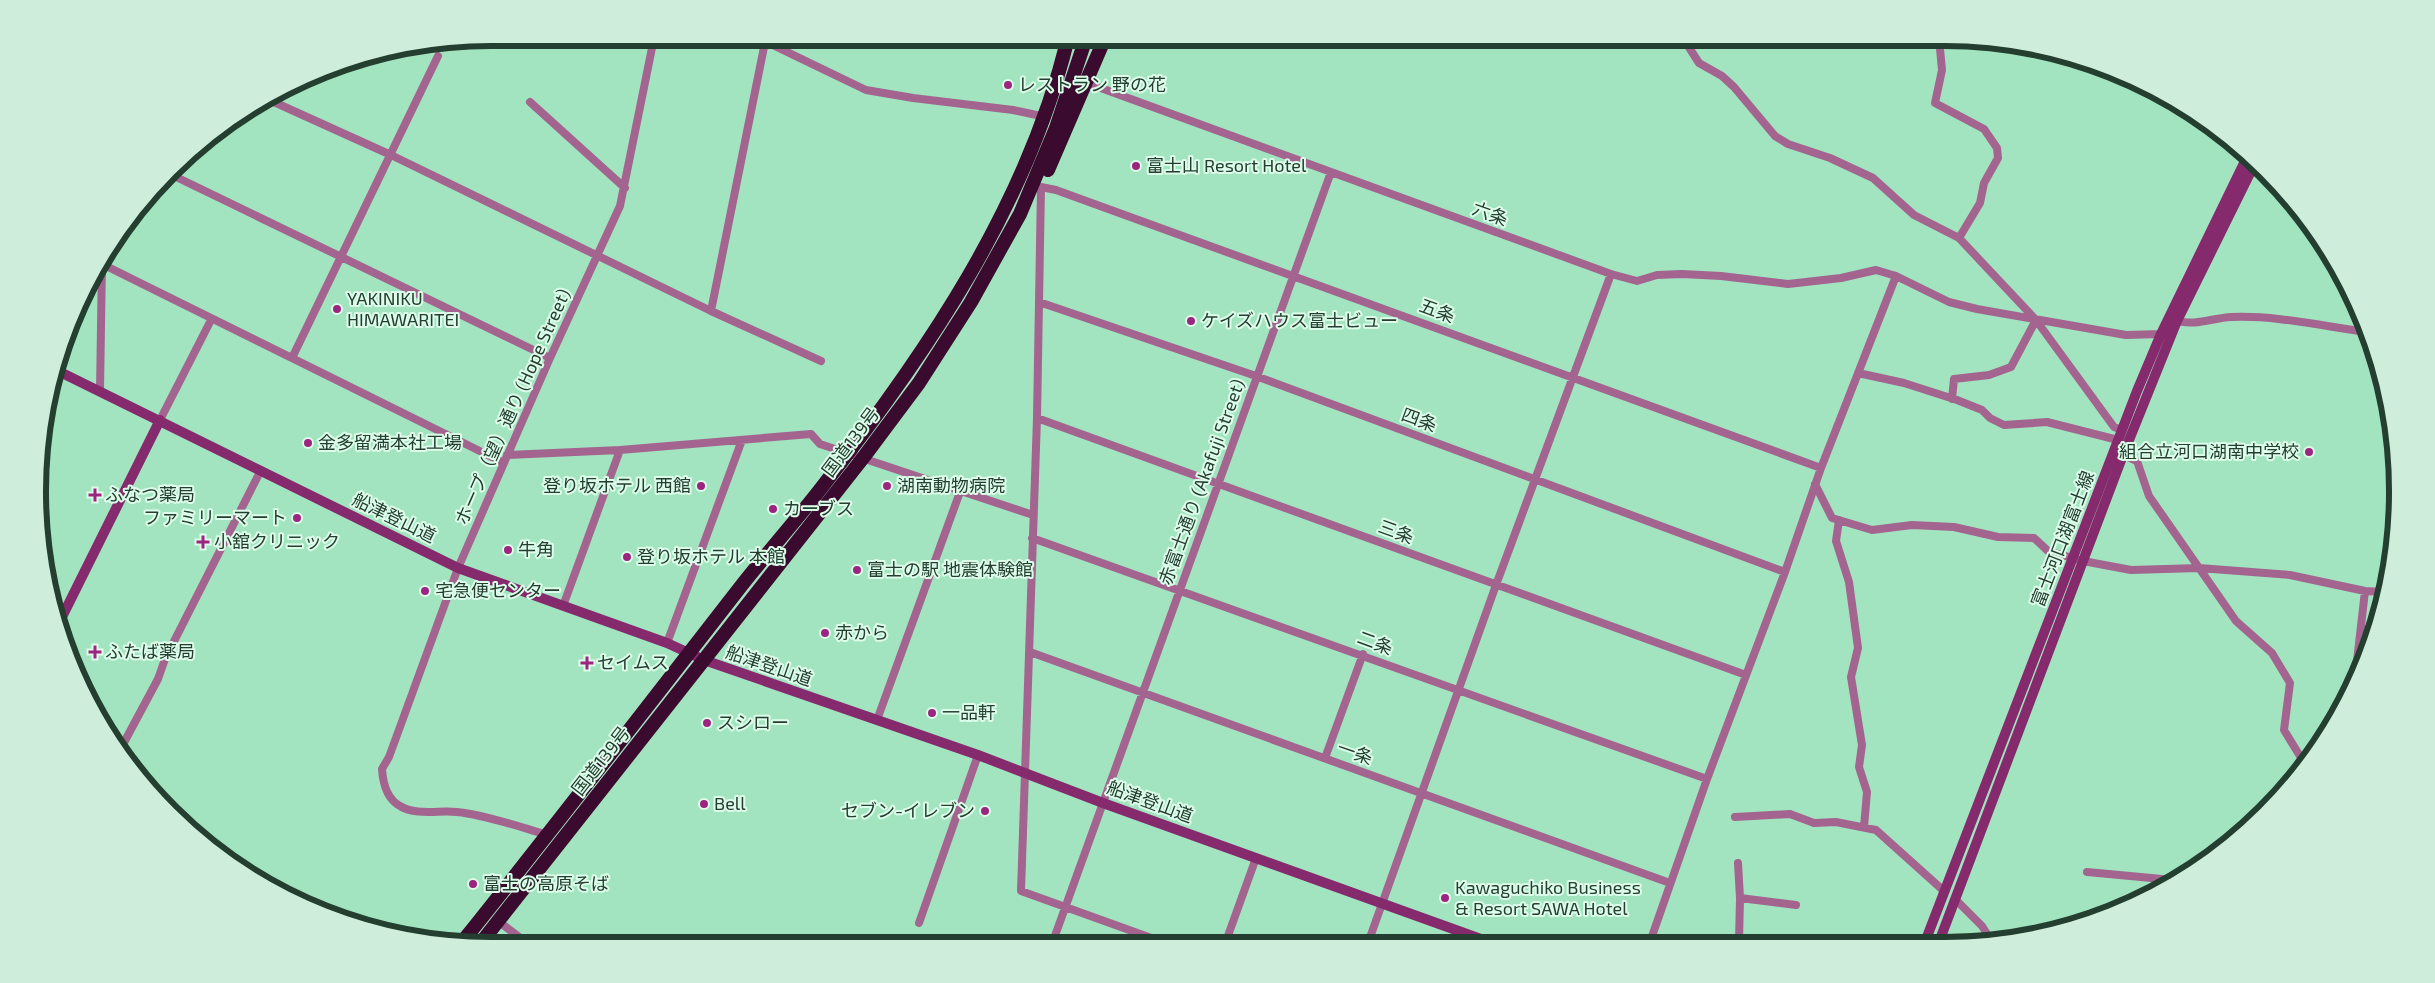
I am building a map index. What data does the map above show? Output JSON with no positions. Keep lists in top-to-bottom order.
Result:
{
  "streets": {
    "highway": ["国道139号"],
    "street": [
      "六条",
      "五条",
      "ホープ（望）通り (Hope Street)",
      "四条",
      "赤富士通り (Akafuji Street)",
      "船津登山道",
      "三条",
      "富士河口湖富士線",
      "二条",
      "一条"
    ]
  },
  "crossings": [
    ["六条", "赤富士通り (Akafuji Street)"],
    ["六条", "富士河口湖富士線"],
    ["五条", "赤富士通り (Akafuji Street)"],
    ["ホープ（望）通り (Hope Street)", "国道139号"],
    ["ホープ（望）通り (Hope Street)", "船津登山道"],
    ["四条", "赤富士通り (Akafuji Street)"],
    ["国道139号", "船津登山道"],
    ["赤富士通り (Akafuji Street)", "船津登山道"],
    ["赤富士通り (Akafuji Street)", "三条"],
    ["赤富士通り (Akafuji Street)", "二条"],
    ["赤富士通り (Akafuji Street)", "一条"]
  ],
  "places": {
    "other": [
      "レストラン 野の花",
      "富士山 Resort Hotel",
      "YAKINIKU HIMAWARITEI",
      "ケイズハウス富士ビュー",
      "金多留満本社工場",
      "組合立河口湖南中学校",
      "登り坂ホテル 西館",
      "湖南動物病院",
      "カーブス",
      "ファミリーマート",
      "牛角",
      "登り坂ホテル 本館",
      "富士の駅 地震体験館",
      "宅急便センター",
      "赤から",
      "一品軒",
      "スシロー",
      "Bell",
      "セブン-イレブン",
      "富士の高原そば",
      "Kawaguchiko Business & Resort SAWA Hotel"
    ],
    "health": [
      "ふなつ薬局",
      "小舘クリニック",
      "ふたば薬局",
      "セイムス"
    ]
  }
}
